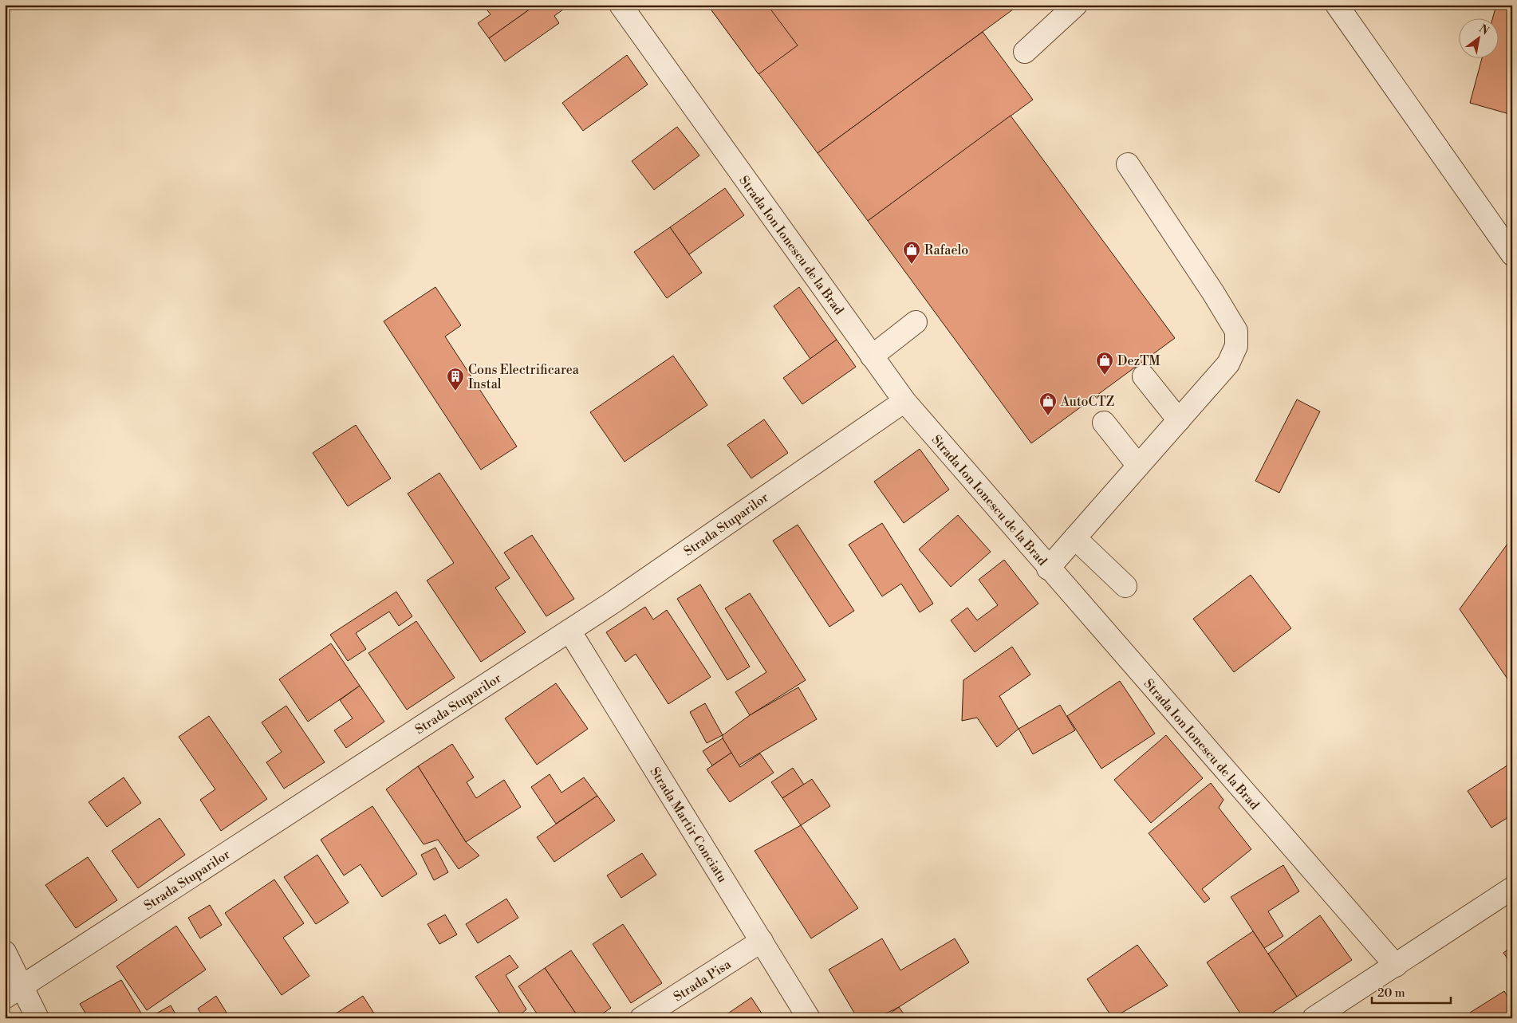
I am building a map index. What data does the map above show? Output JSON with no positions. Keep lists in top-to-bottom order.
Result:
{
  "streets": {
    "street": [
      "Strada Ion Ionescu de la Brad",
      "Strada Stuparilor",
      "Strada Martir Conciatu",
      "Strada Pisa"
    ]
  },
  "crossings": [
    ["Strada Ion Ionescu de la Brad", "Strada Stuparilor"],
    ["Strada Stuparilor", "Strada Martir Conciatu"],
    ["Strada Martir Conciatu", "Strada Pisa"]
  ],
  "places": {
    "shop": ["Rafaelo", "DezTM", "AutoCTZ"],
    "building": ["Cons Electrificarea Instal"]
  },
  "scale_bar": "20 m",
  "north": "top right"
}
